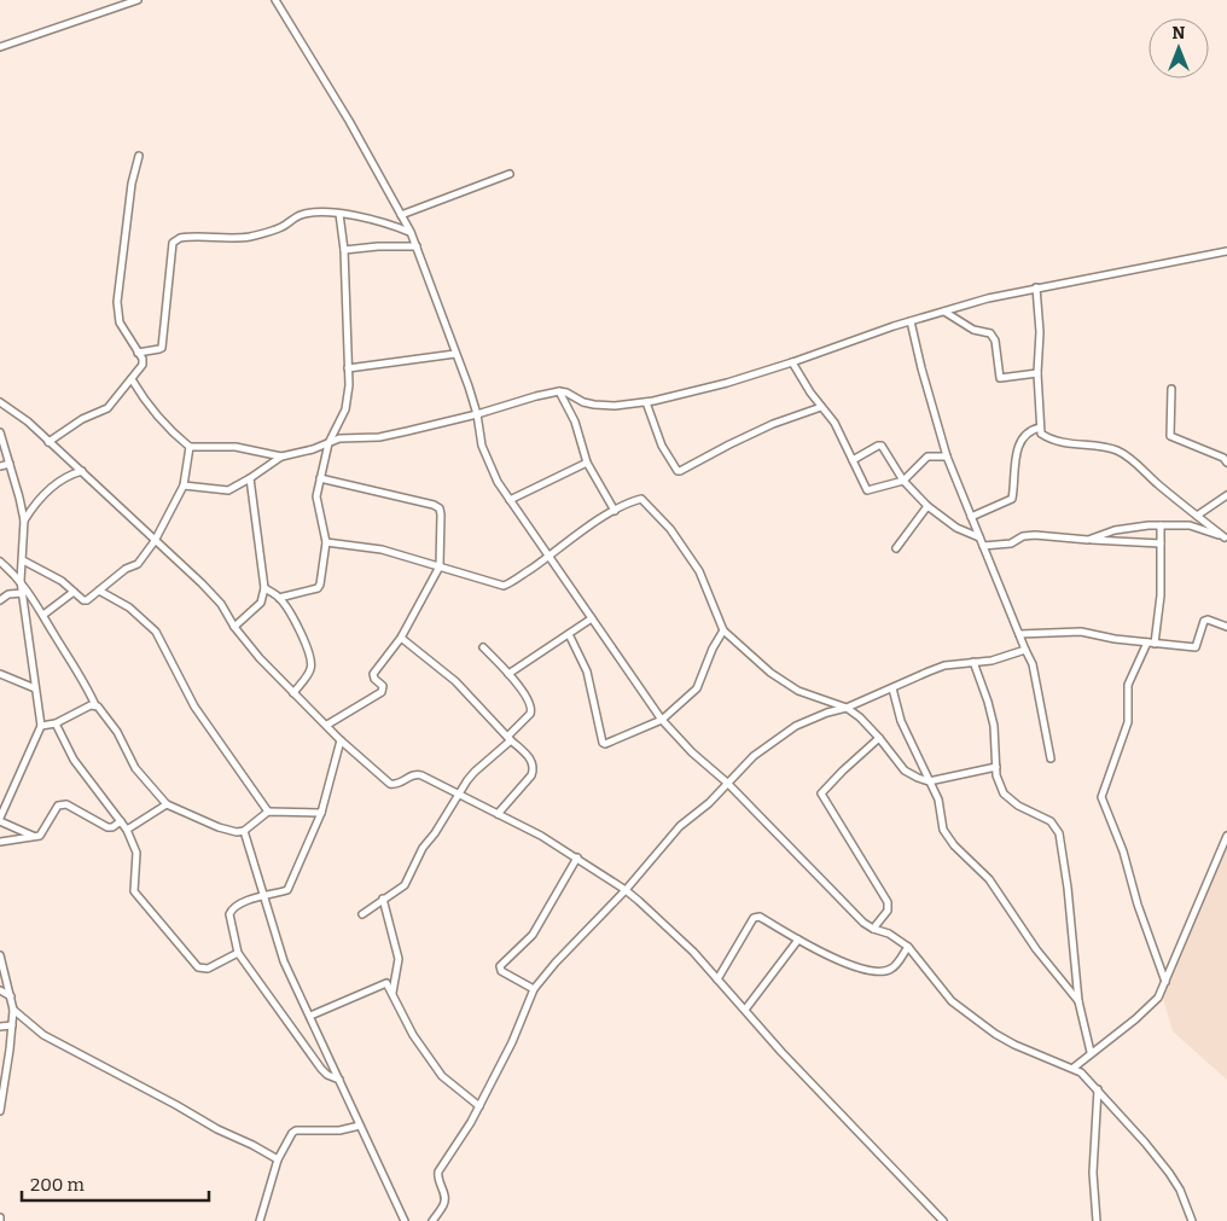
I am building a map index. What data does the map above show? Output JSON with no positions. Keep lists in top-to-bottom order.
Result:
{
  "scale_bar": "200 m",
  "north": "top"
}
